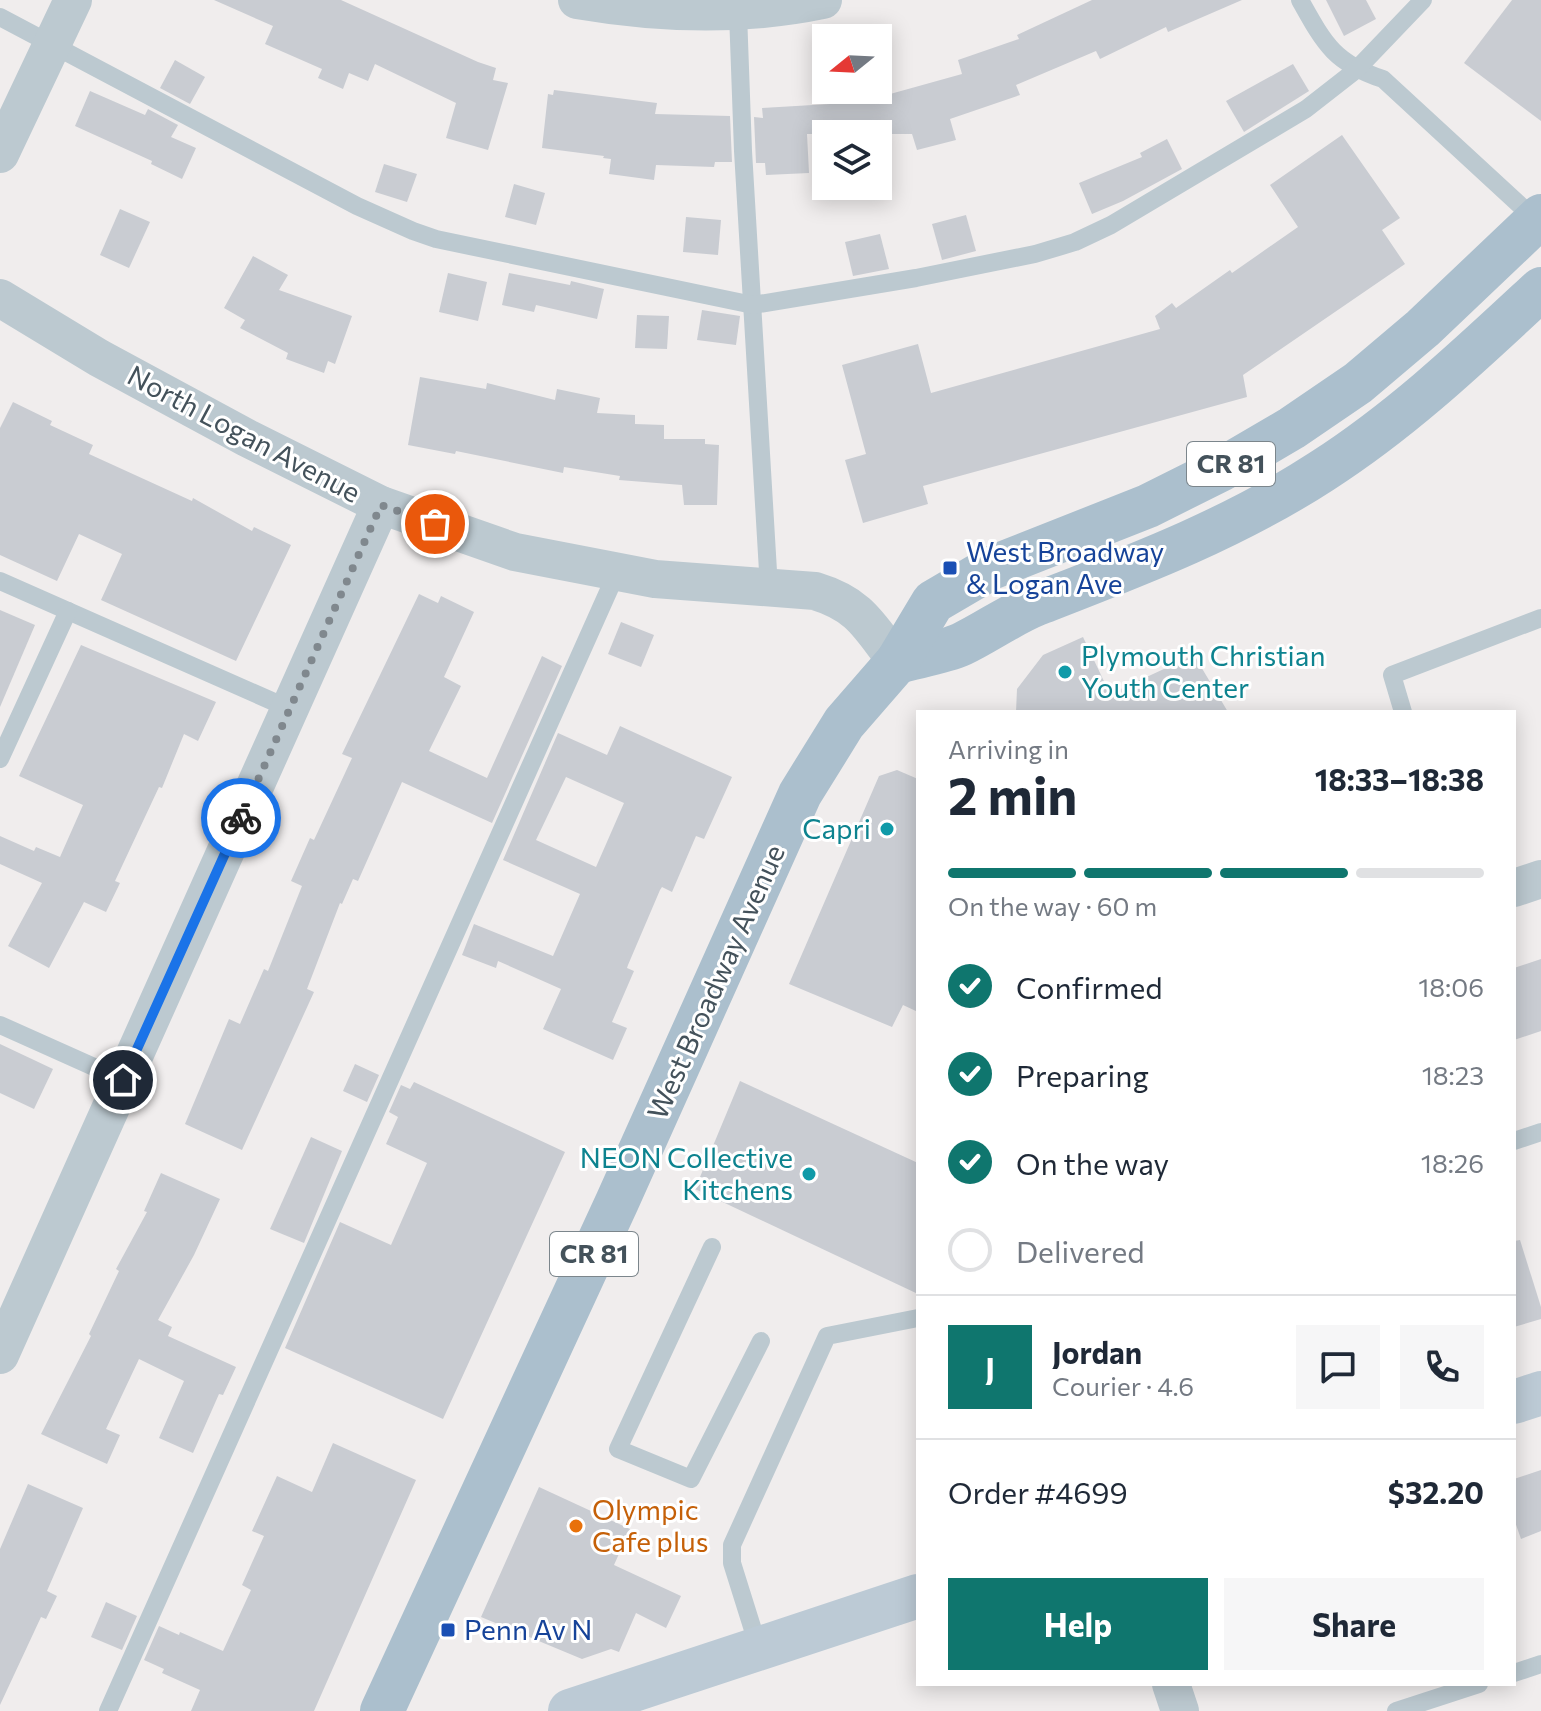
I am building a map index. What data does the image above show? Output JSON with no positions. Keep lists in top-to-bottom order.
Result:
{
  "streets": {
    "main road": ["CR 81", "West Broadway Avenue"],
    "street": ["North Logan Avenue"]
  },
  "crossings": [
    ["North Logan Avenue", "CR 81"],
    ["North Logan Avenue", "West Broadway Avenue"],
    ["CR 81", "West Broadway Avenue"]
  ],
  "places": {
    "transit": ["West Broadway & Logan Ave", "Penn Av N"],
    "other": [
      "Plymouth Christian Youth Center",
      "Capri",
      "NEON Collective Kitchens",
      "Olympic Cafe plus"
    ]
  },
  "north": "left",
  "page": {
    "heading": ["2 min", "Arriving in", "18:33–18:38"],
    "panel": [
      "Jordan",
      "Courier · 4.6",
      "Order #4699",
      "$32.20"
    ],
    "bar": "On the way · 60 m",
    "list": [
      ["Confirmed", "18:06"],
      ["Preparing", "18:23"],
      ["On the way", "18:26"],
      "Delivered"
    ],
    "round": "J",
    "buttons": ["Help", "Share"]
  }
}
